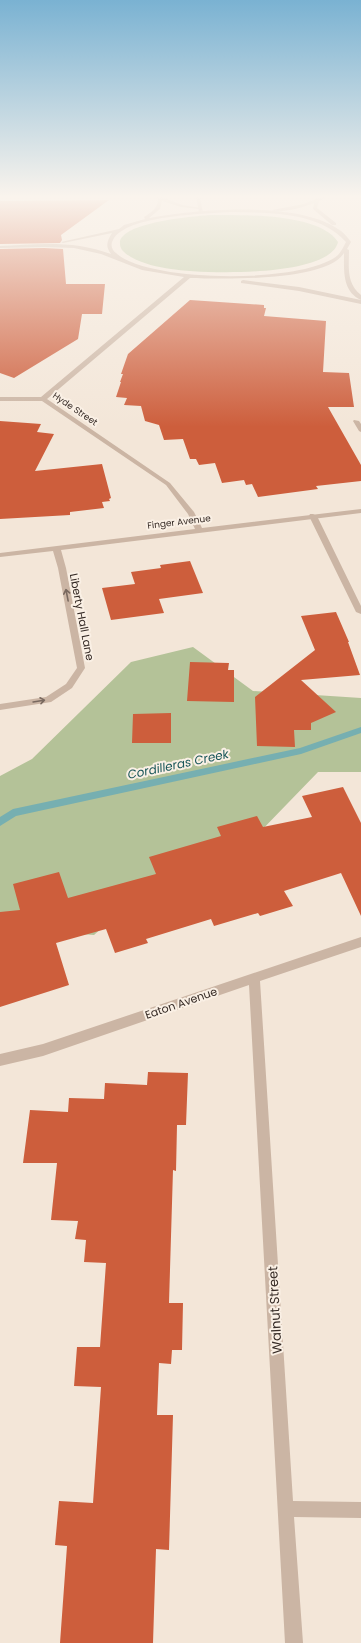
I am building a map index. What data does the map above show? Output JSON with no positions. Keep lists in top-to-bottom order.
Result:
{
  "streets": {
    "street": [
      "Hyde Street",
      "Finger Avenue",
      "Liberty Hall Lane",
      "Eaton Avenue",
      "Walnut Street"
    ]
  },
  "crossings": [
    ["Hyde Street", "Finger Avenue"],
    ["Finger Avenue", "Liberty Hall Lane"],
    ["Eaton Avenue", "Walnut Street"]
  ],
  "water": ["Cordilleras Creek"]
}
